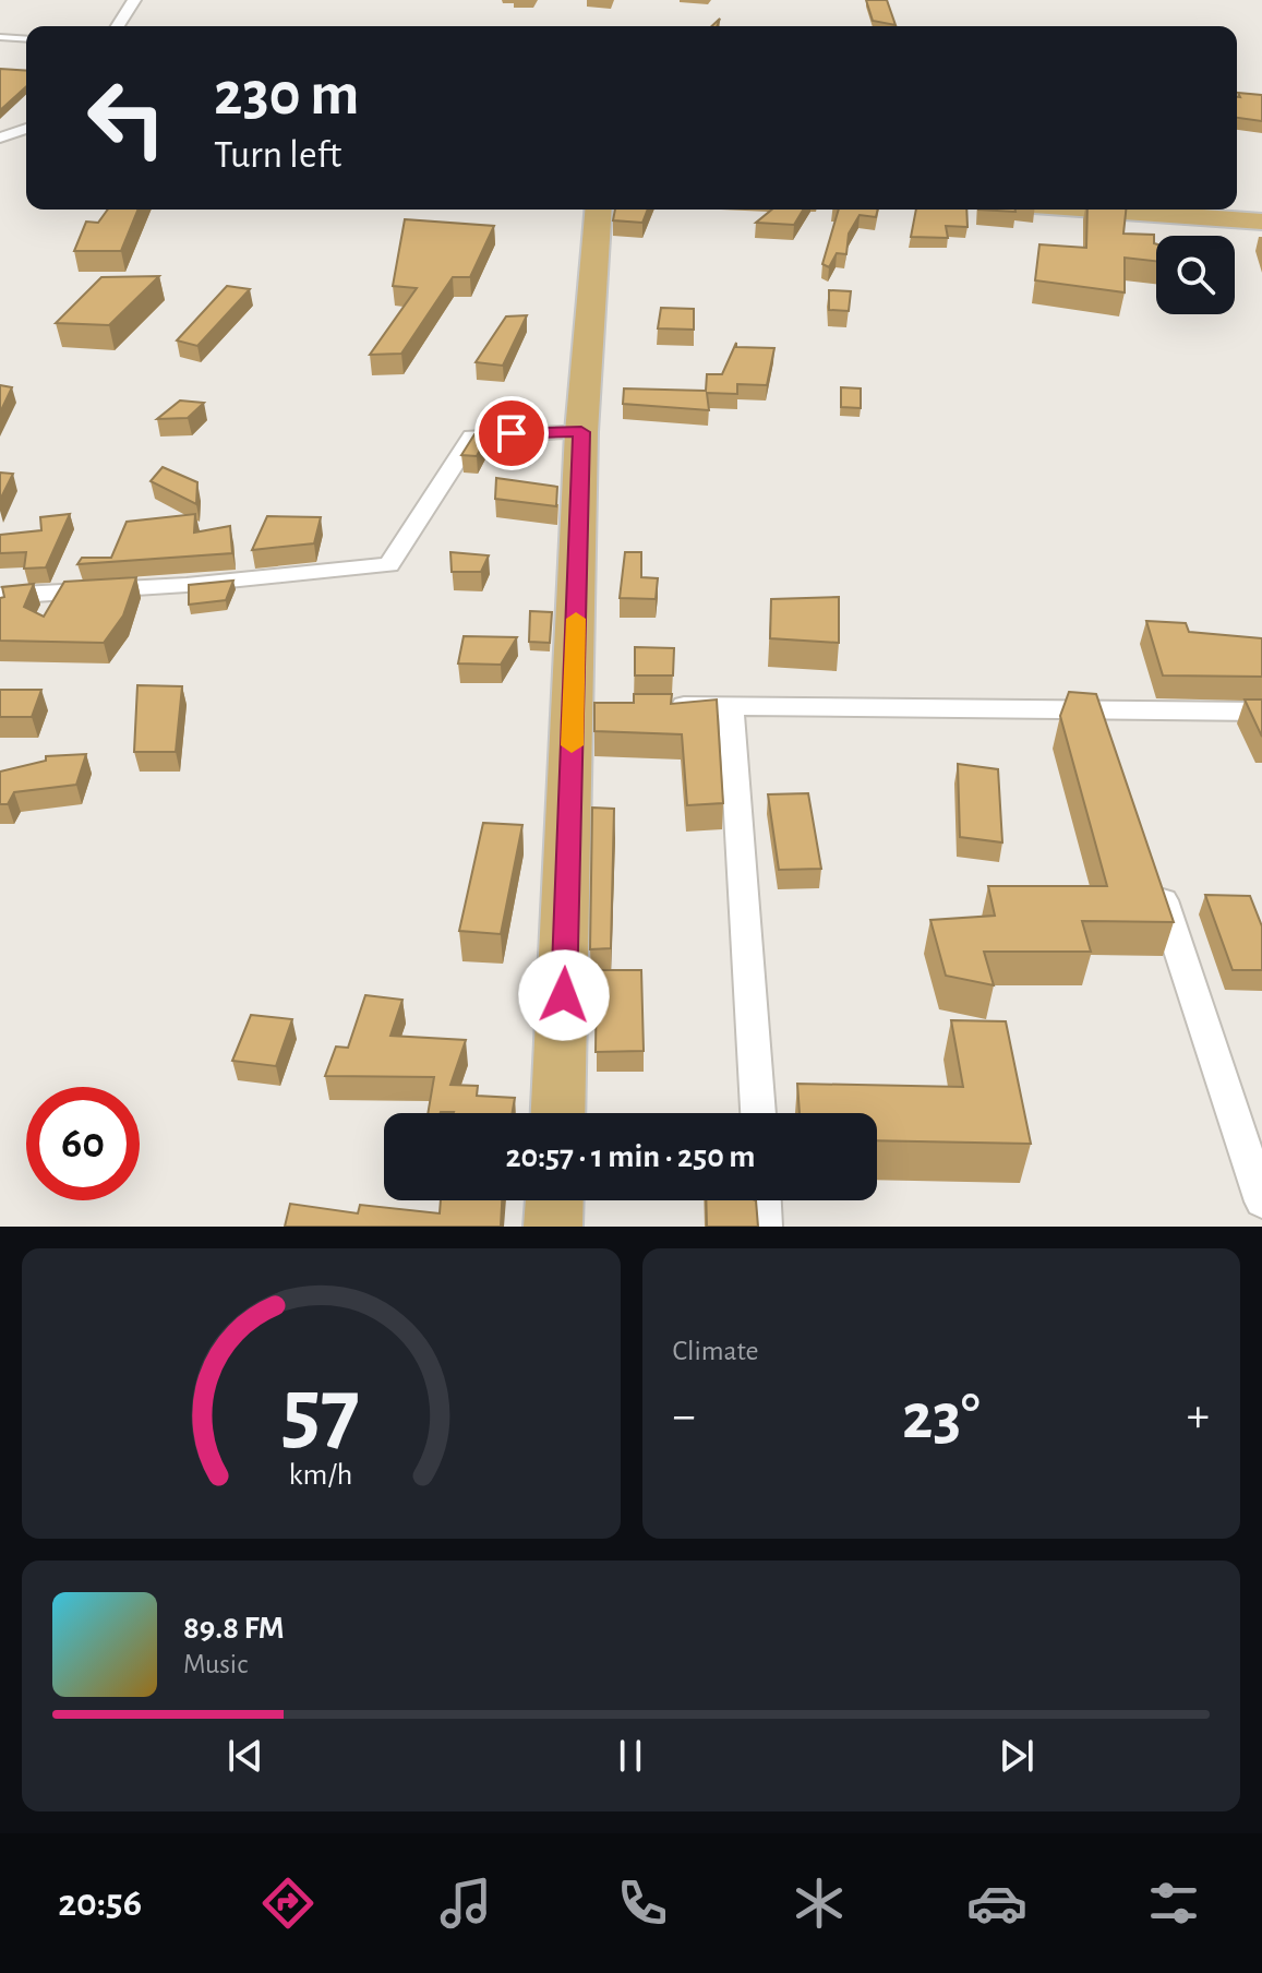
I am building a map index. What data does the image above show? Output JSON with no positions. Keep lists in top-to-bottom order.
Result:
{
  "page": {
    "turn": ["230 m", "Turn left"],
    "limit": "60",
    "trip": "20:57 · 1 min · 250 m",
    "tile": "Climate",
    "heat": ["−", "23°", "+"],
    "song": ["89.8 FM", "Music"],
    "tabs": "20:56",
    "gauge": ["57", "km/h"]
  }
}
